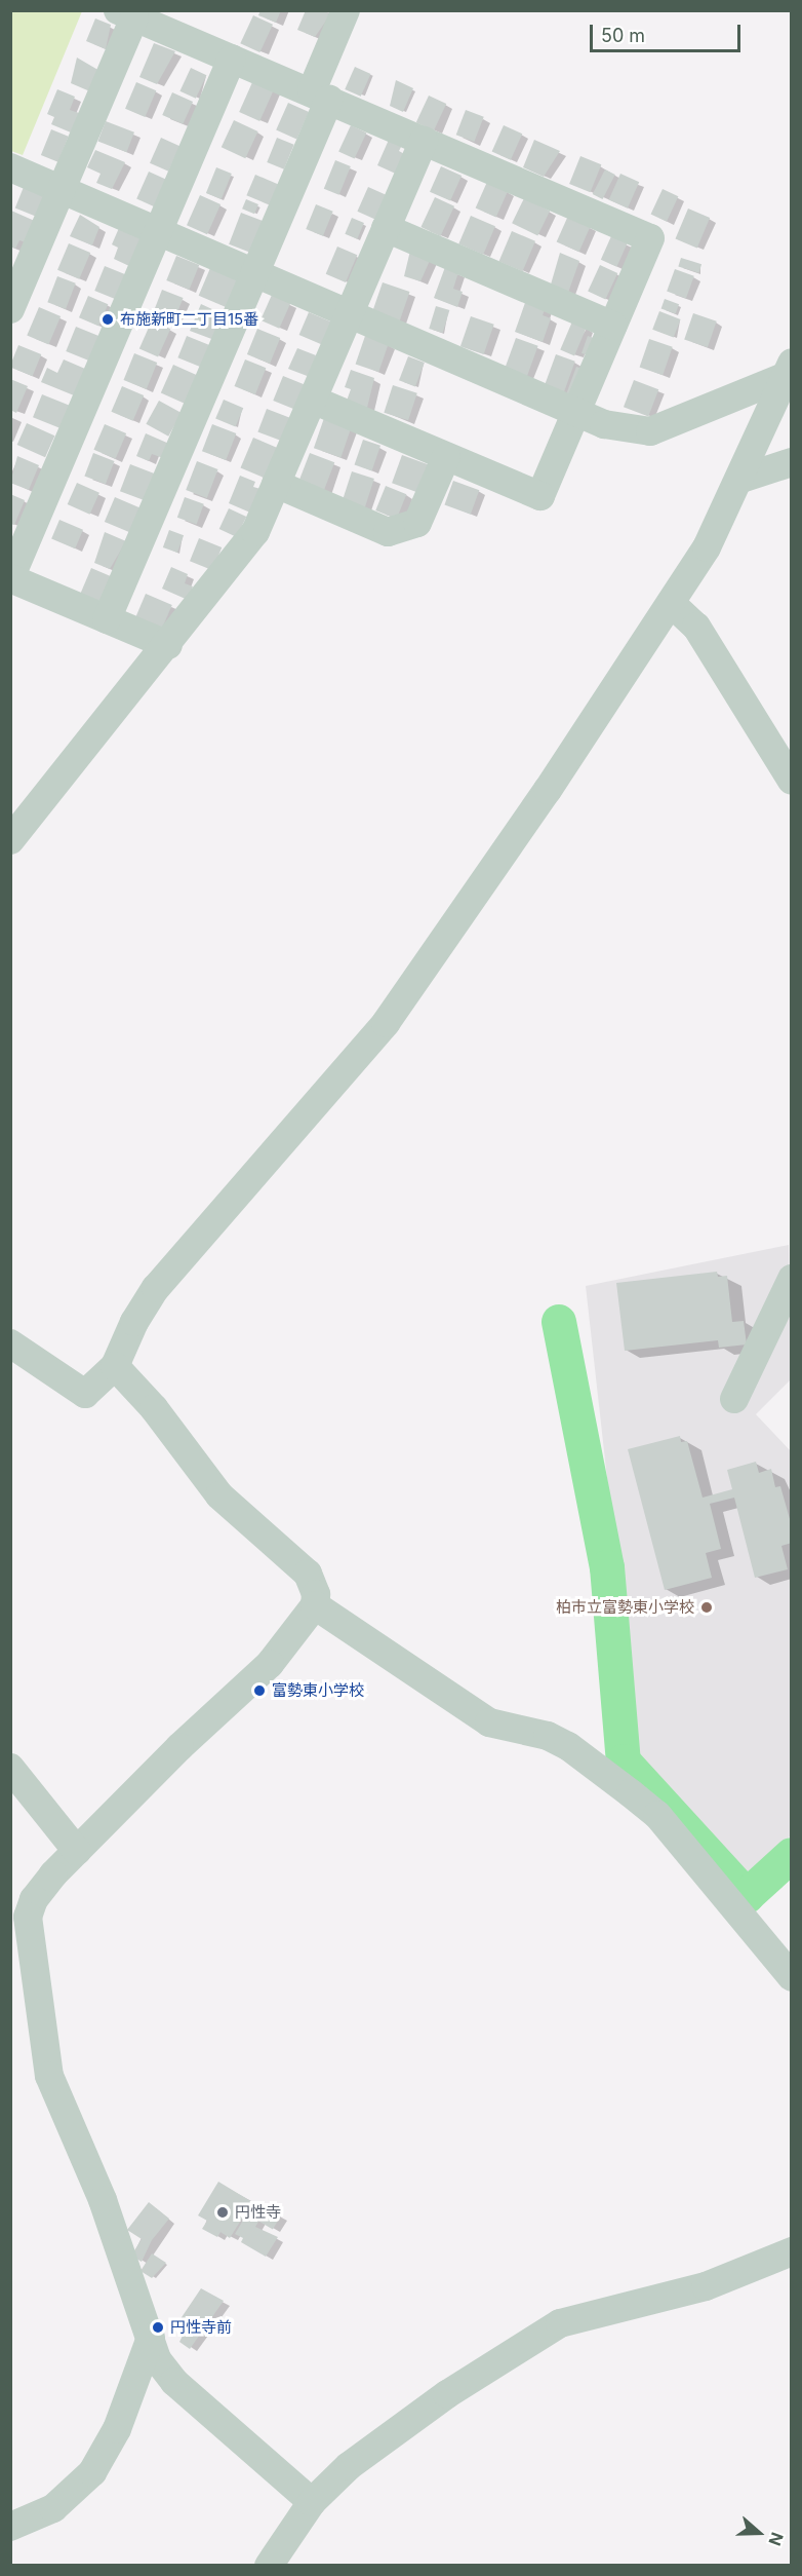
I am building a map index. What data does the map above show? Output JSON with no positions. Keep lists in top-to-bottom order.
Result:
{
  "places": [
    "布施新町二丁目15番",
    "柏市立富勢東小学校",
    "富勢東小学校",
    "円性寺",
    "円性寺前"
  ],
  "scale_bar": "50 m",
  "north": "right"
}
